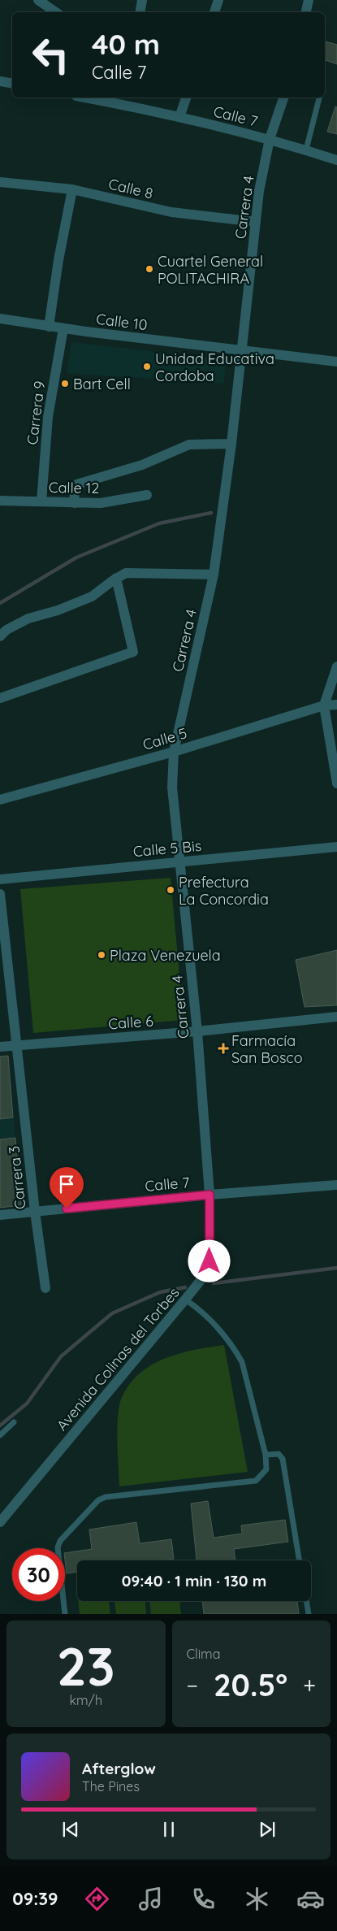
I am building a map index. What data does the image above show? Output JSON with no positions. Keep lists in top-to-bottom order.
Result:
{
  "streets": {
    "street": [
      "Calle 7",
      "Calle 8",
      "Carrera 4",
      "Calle 10",
      "Carrera 9",
      "Calle 12",
      "Calle 5",
      "Calle 5 Bis",
      "Calle 6",
      "Carrera 3",
      "Avenida Colinas del Torbes"
    ]
  },
  "crossings": [
    ["Calle 7", "Carrera 4"],
    ["Calle 7", "Carrera 3"],
    ["Calle 7", "Avenida Colinas del Torbes"],
    ["Calle 8", "Carrera 4"],
    ["Carrera 4", "Calle 10"],
    ["Carrera 4", "Calle 5"],
    ["Carrera 4", "Calle 5 Bis"],
    ["Carrera 4", "Calle 6"],
    ["Carrera 4", "Avenida Colinas del Torbes"],
    ["Calle 10", "Carrera 9"],
    ["Carrera 9", "Calle 12"],
    ["Calle 6", "Carrera 3"]
  ],
  "places": {
    "other": [
      "Cuartel General POLITACHIRA",
      "Unidad Educativa Cordoba",
      "Bart Cell",
      "Prefectura La Concordia",
      "Plaza Venezuela"
    ],
    "health": ["Farmacía San Bosco"]
  },
  "page": {
    "turn": ["40 m", "Calle 7"],
    "limit": "30",
    "trip": "09:40 · 1 min · 130 m",
    "tile": [
      ["23", "km/h"],
      "Clima"
    ],
    "heat": ["−", "20.5°", "+"],
    "song": ["Afterglow", "The Pines"],
    "tabs": "09:39"
  }
}
